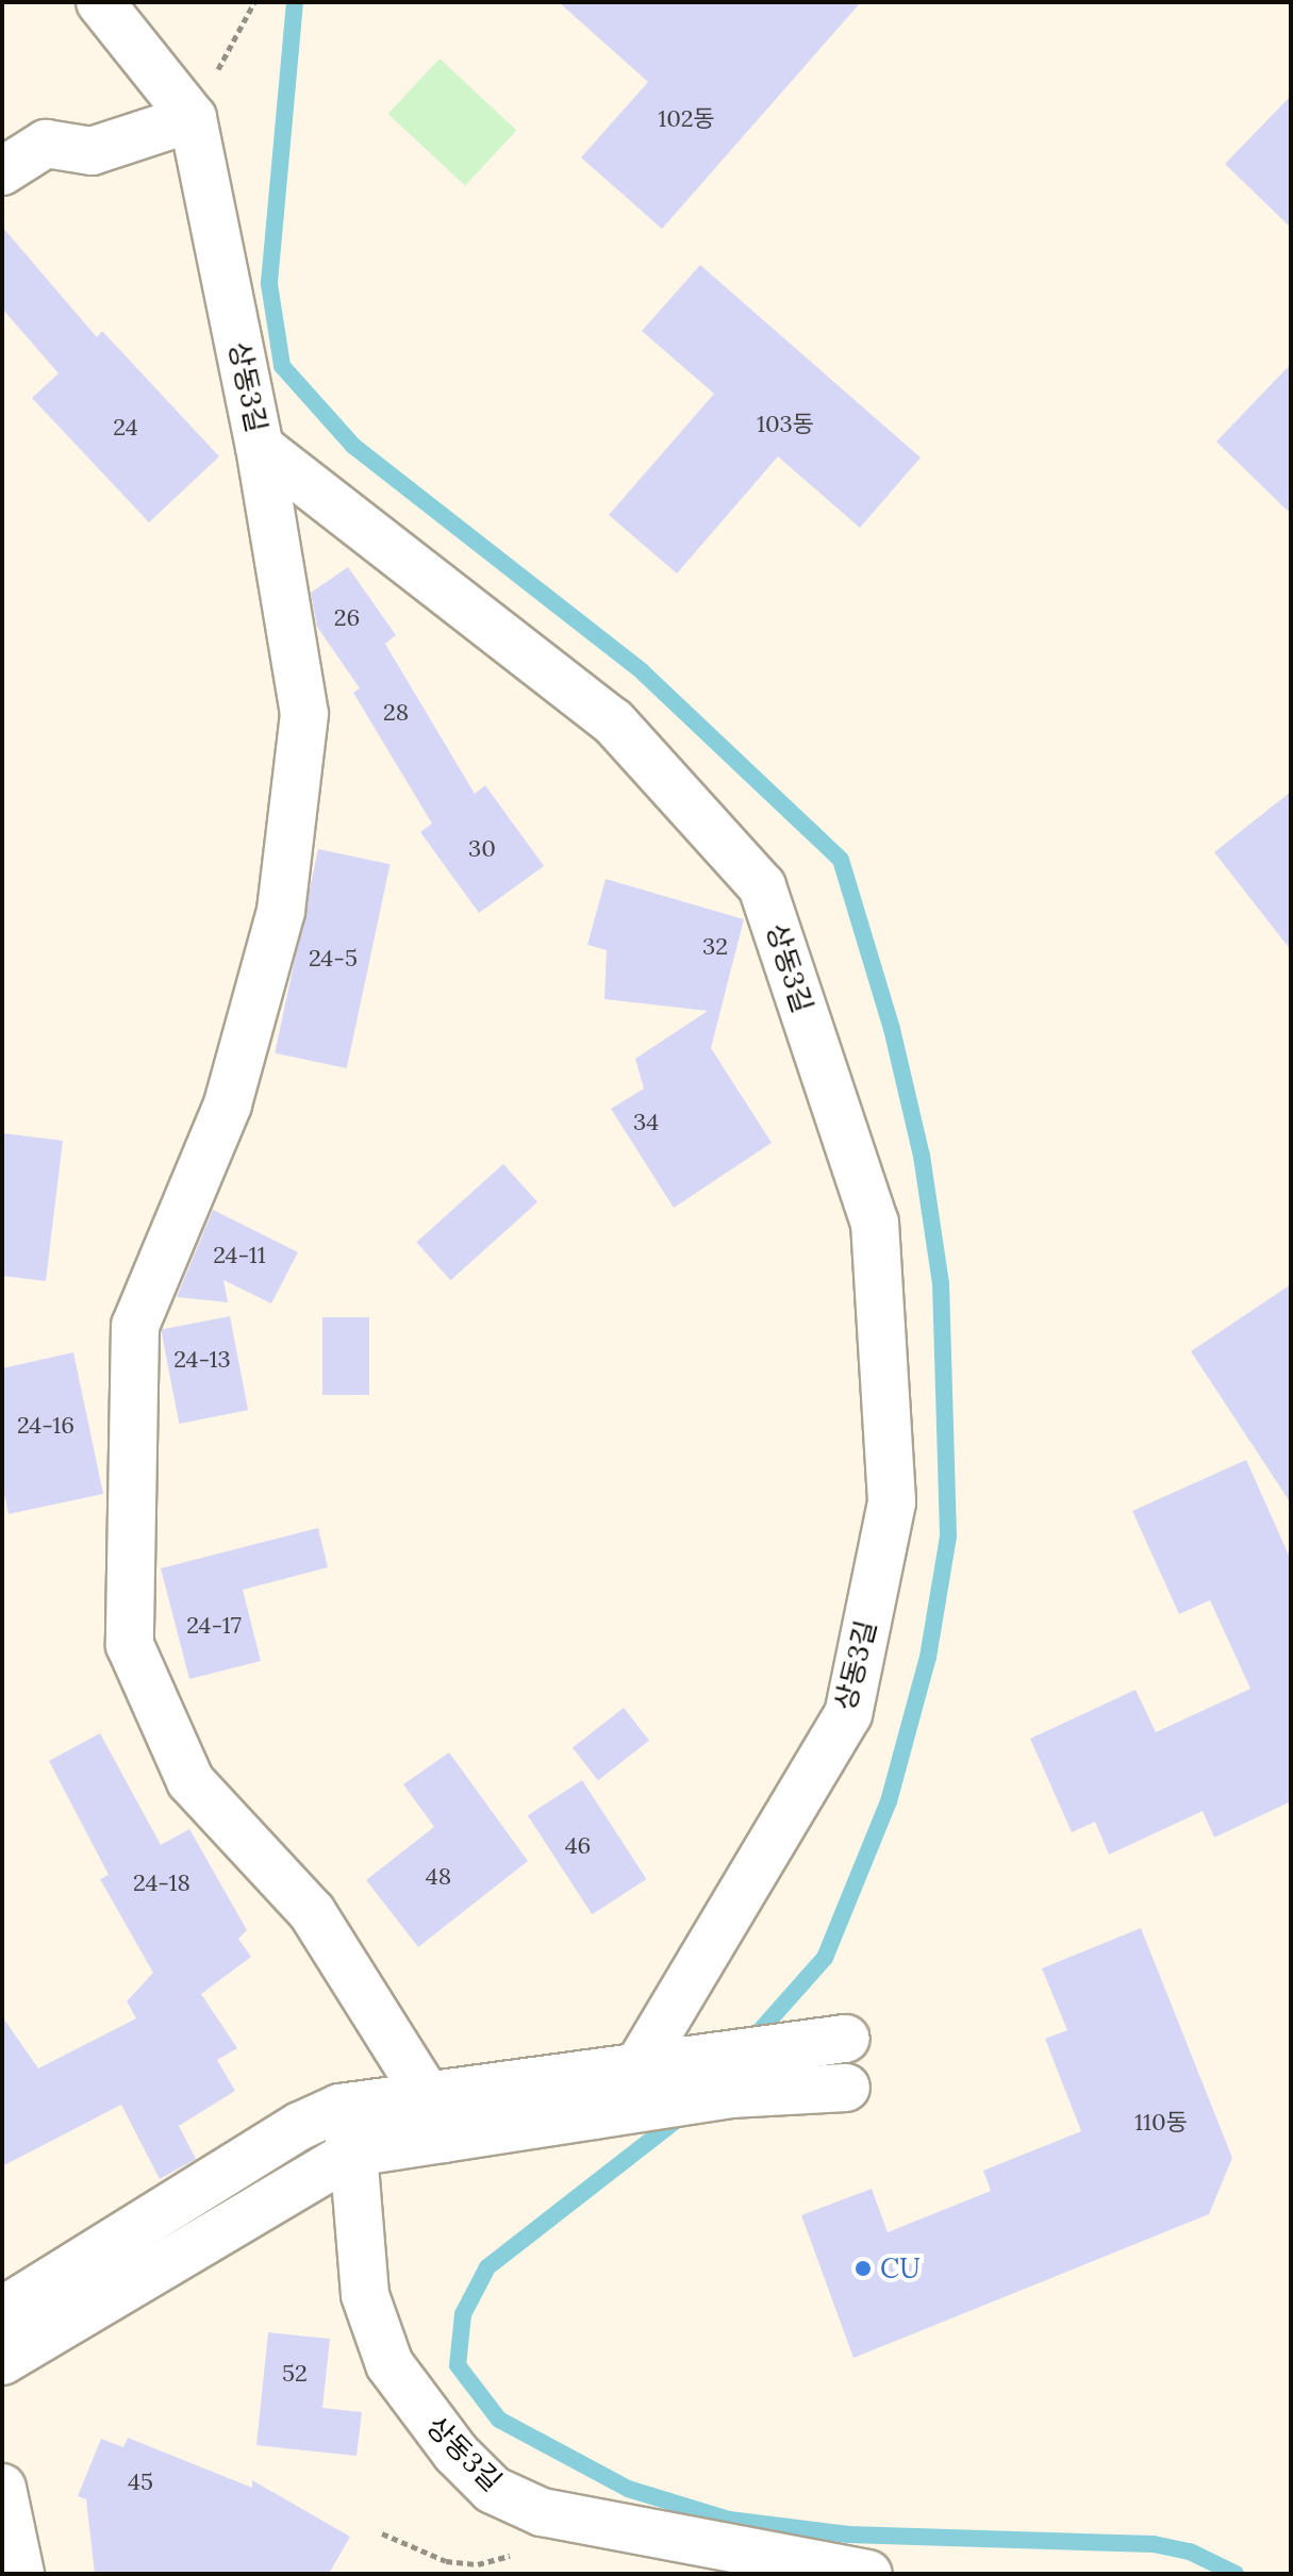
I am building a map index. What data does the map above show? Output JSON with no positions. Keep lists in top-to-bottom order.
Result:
{
  "streets": {
    "street": ["상동3길"]
  },
  "places": ["CU"],
  "house_numbers": [
    "102동",
    "103동",
    "24",
    "26",
    "28",
    "30",
    "32",
    "24-5",
    "34",
    "24-11",
    "24-13",
    "24-16",
    "24-17",
    "46",
    "48",
    "24-18",
    "110동",
    "52",
    "45"
  ]
}
